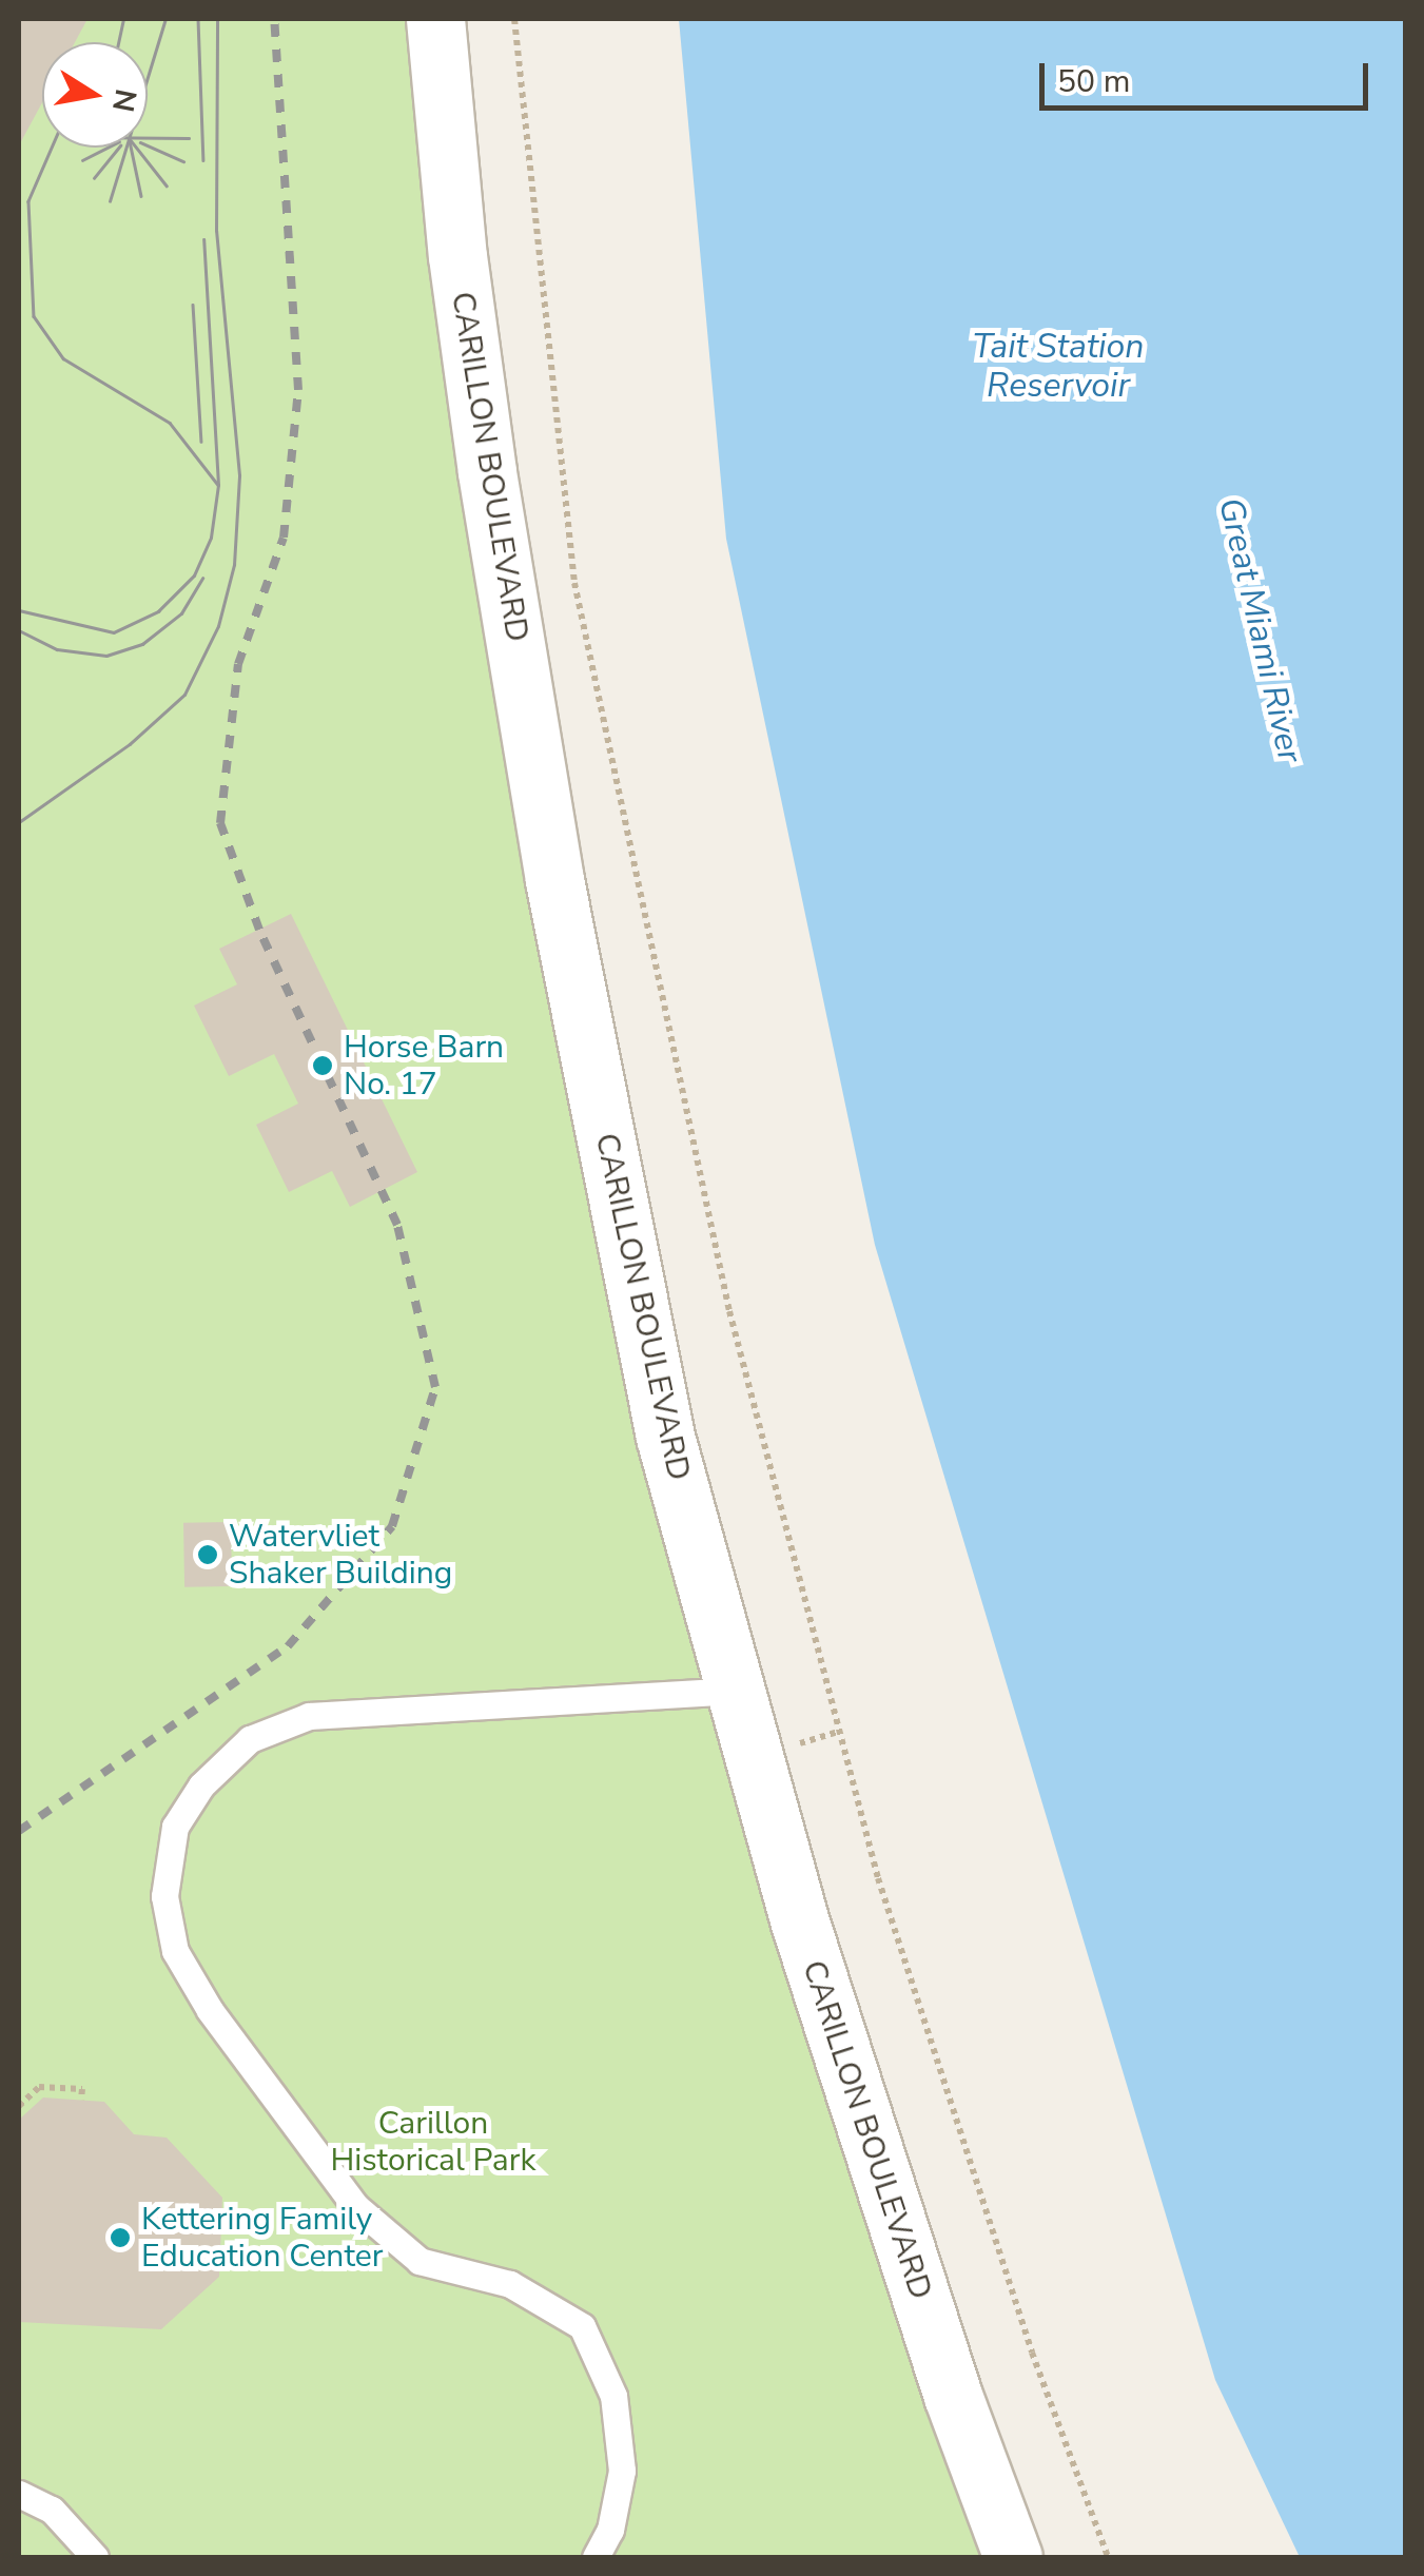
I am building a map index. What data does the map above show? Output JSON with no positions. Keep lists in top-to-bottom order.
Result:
{
  "streets": {
    "street": ["CARILLON BOULEVARD"]
  },
  "water": ["Tait Station Reservoir", "Great Miami River"],
  "parks": ["Carillon Historical Park"],
  "places": ["Horse Barn No. 17", "Watervliet Shaker Building", "Kettering Family Education Center"],
  "scale_bar": "50 m",
  "north": "right"
}
